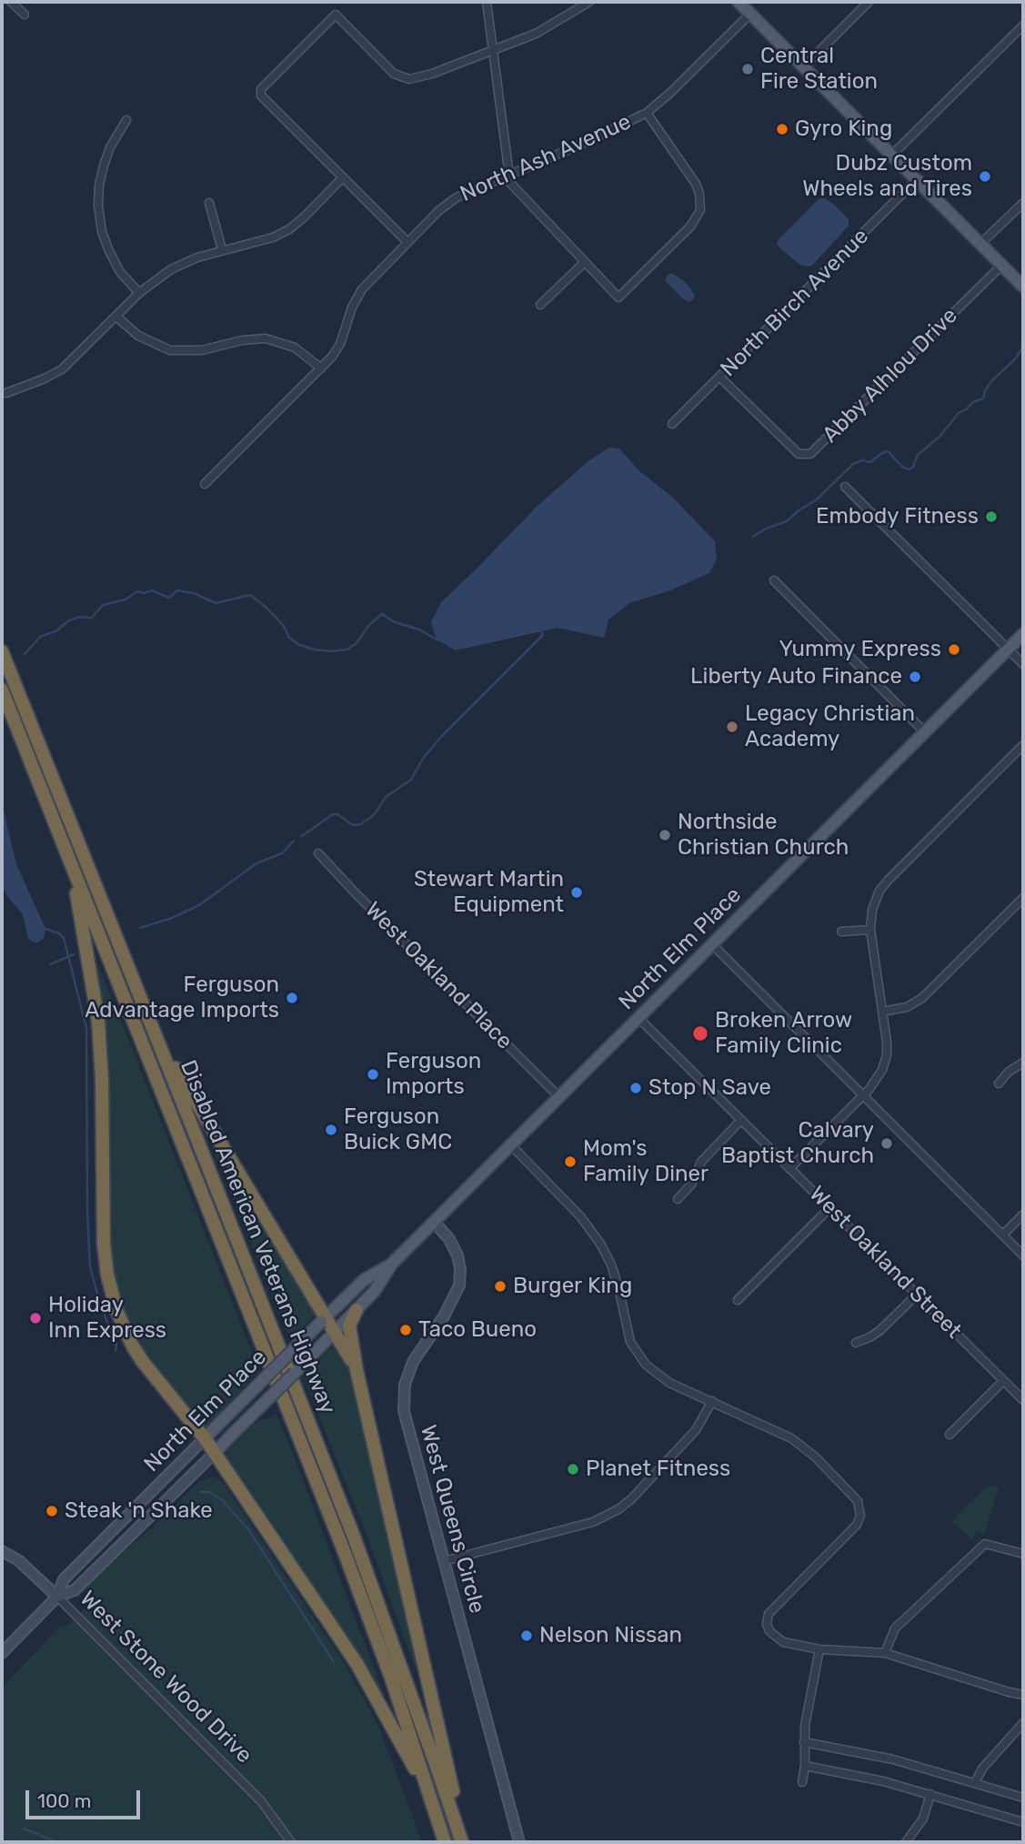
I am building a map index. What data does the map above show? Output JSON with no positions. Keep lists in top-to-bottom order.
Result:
{
  "streets": {
    "highway": ["Disabled American Veterans Highway"],
    "main road": ["North Elm Place"],
    "street": [
      "North Ash Avenue",
      "North Birch Avenue",
      "Abby Alhlou Drive",
      "West Oakland Place",
      "West Oakland Street",
      "West Queens Circle",
      "West Stone Wood Drive"
    ]
  },
  "crossings": [
    ["North Birch Avenue", "Abby Alhlou Drive"],
    ["North Elm Place", "West Oakland Place"],
    ["North Elm Place", "West Oakland Street"],
    ["North Elm Place", "West Queens Circle"],
    ["North Elm Place", "West Stone Wood Drive"]
  ],
  "places": [
    "Central Fire Station",
    "Gyro King",
    "Dubz Custom Wheels and Tires",
    "Embody Fitness",
    "Yummy Express",
    "Liberty Auto Finance",
    "Legacy Christian Academy",
    "Northside Christian Church",
    "Stewart Martin Equipment",
    "Ferguson Advantage Imports",
    "Broken Arrow Family Clinic",
    "Ferguson Imports",
    "Stop N Save",
    "Ferguson Buick GMC",
    "Calvary Baptist Church",
    "Mom's Family Diner",
    "Burger King",
    "Holiday Inn Express",
    "Taco Bueno",
    "Planet Fitness",
    "Steak 'n Shake",
    "Nelson Nissan"
  ],
  "scale_bar": "100 m"
}
